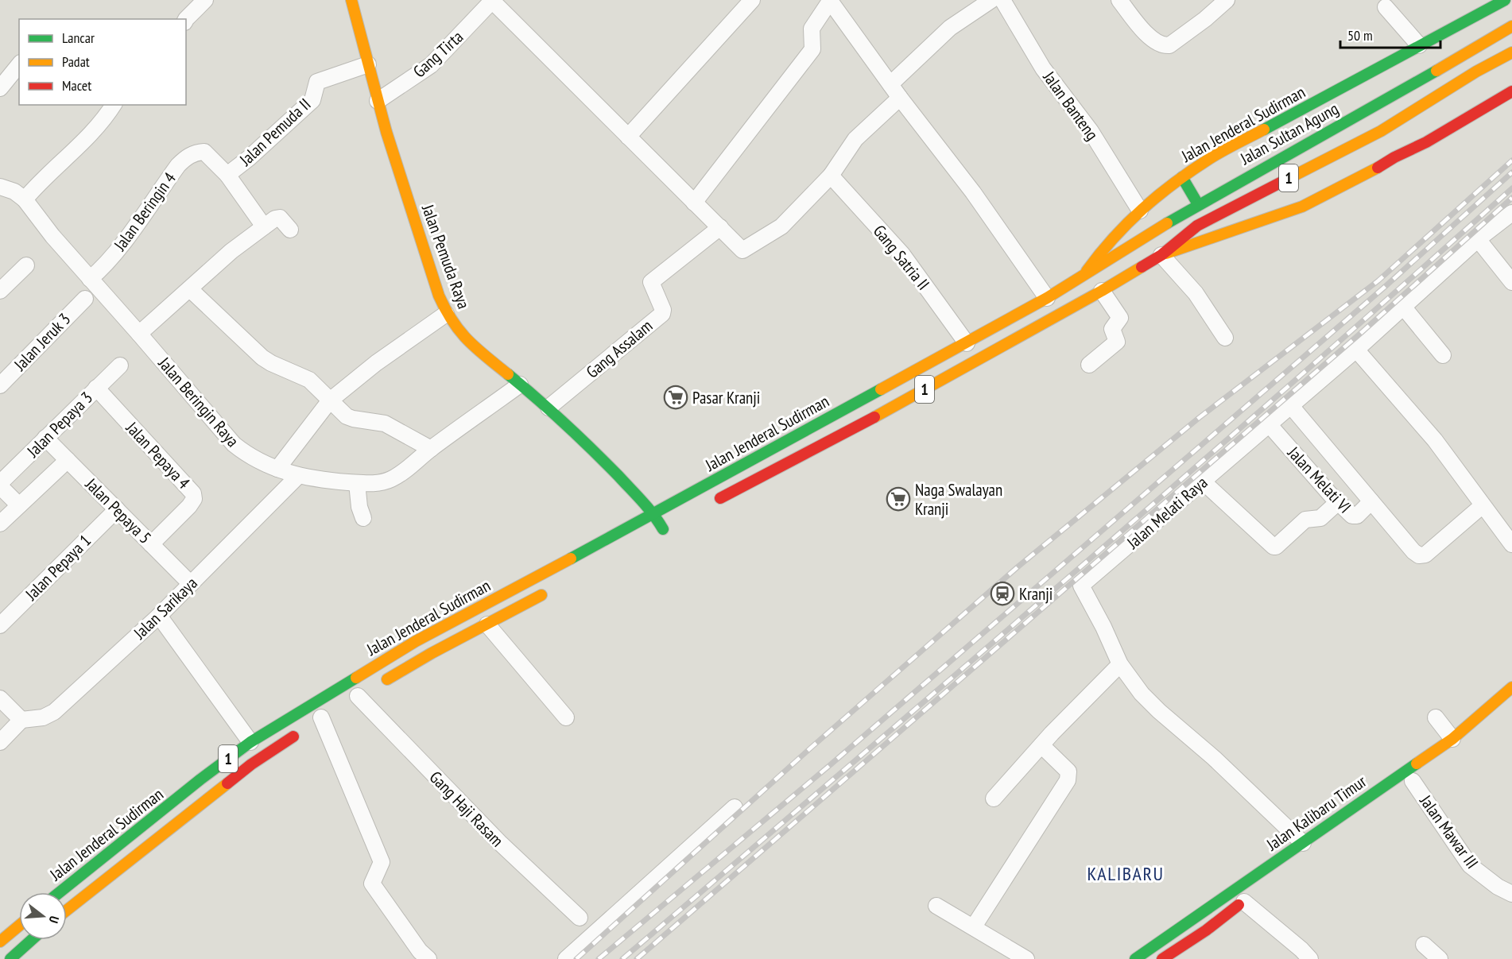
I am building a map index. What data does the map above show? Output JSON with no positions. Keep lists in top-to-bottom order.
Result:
{
  "streets": {
    "main road": [
      "Jalan Jenderal Sudirman",
      "Jalan Sultan Agung",
      "1",
      "Jalan Pemuda Raya",
      "Jalan Kalibaru Timur"
    ],
    "street": [
      "Gang Tirta",
      "Jalan Banteng",
      "Jalan Pemuda II",
      "Jalan Beringin 4",
      "Gang Satria II",
      "Jalan Jeruk 3",
      "Gang Assalam",
      "Jalan Beringin Raya",
      "Jalan Pepaya 3",
      "Jalan Pepaya 4",
      "Jalan Melati VI",
      "Jalan Pepaya 5",
      "Jalan Melati Raya",
      "Jalan Pepaya 1",
      "Jalan Sarikaya",
      "Gang Haji Rasam",
      "Jalan Mawar III"
    ]
  },
  "crossings": [
    ["Gang Tirta", "Jalan Pemuda Raya"],
    ["Jalan Banteng", "Jalan Jenderal Sudirman"],
    ["Jalan Jenderal Sudirman", "Jalan Sultan Agung"],
    ["Jalan Jenderal Sudirman", "Jalan Pemuda Raya"],
    ["Jalan Jenderal Sudirman", "Gang Satria II"],
    ["Jalan Jenderal Sudirman", "Gang Haji Rasam"],
    ["Jalan Pemuda II", "Jalan Beringin 4"],
    ["Jalan Pemuda II", "Jalan Pemuda Raya"],
    ["Jalan Beringin 4", "Jalan Beringin Raya"],
    ["Jalan Pemuda Raya", "Gang Assalam"],
    ["Jalan Pemuda Raya", "Jalan Beringin Raya"],
    ["Jalan Beringin Raya", "Jalan Sarikaya"],
    ["Jalan Pepaya 3", "Jalan Pepaya 4"],
    ["Jalan Pepaya 3", "Jalan Pepaya 5"],
    ["Jalan Pepaya 4", "Jalan Pepaya 5"],
    ["Jalan Melati VI", "Jalan Melati Raya"],
    ["Jalan Pepaya 5", "Jalan Pepaya 1"],
    ["Jalan Pepaya 5", "Jalan Sarikaya"],
    ["Jalan Melati Raya", "Jalan Kalibaru Timur"]
  ],
  "districts": ["KALIBARU"],
  "places": {
    "supermarket": ["Pasar Kranji", "Naga Swalayan Kranji"],
    "station": ["Kranji"]
  },
  "legend": ["Lancar", "Padat", "Macet"],
  "scale_bar": "50 m",
  "north": "right"
}
